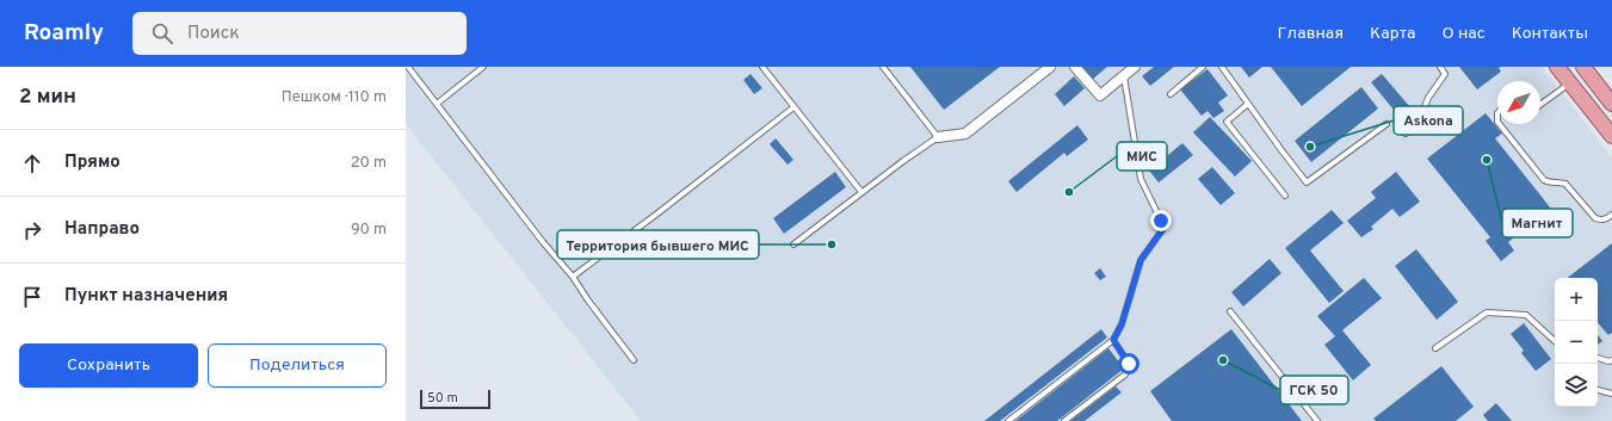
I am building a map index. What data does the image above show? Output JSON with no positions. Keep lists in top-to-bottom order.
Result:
{
  "places": [
    "Askona",
    "Магнит",
    "МИС",
    "Территория бывшего МИС",
    "ГСК 50"
  ],
  "scale_bar": "50 m",
  "north": "bottom left",
  "page": {
    "header": "Roamly",
    "search": "Поиск",
    "nav": [
      "Главная",
      "Карта",
      "О нас",
      "Контакты"
    ],
    "heading": ["2 мин", "Пешком · 110 m"],
    "list": [
      ["Прямо", "20 m"],
      ["Направо", "90 m"],
      "Пункт назначения"
    ],
    "map_buttons": ["+", "−"],
    "buttons": ["Сохранить", "Поделиться"],
    "scale": "50 m"
  }
}
